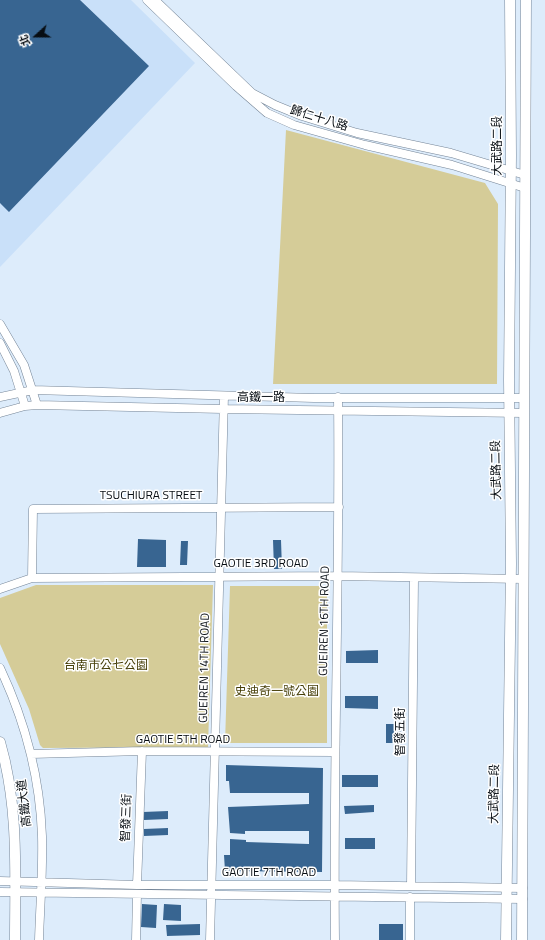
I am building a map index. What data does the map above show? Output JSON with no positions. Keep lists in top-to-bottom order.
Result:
{
  "streets": {
    "street": [
      "歸仁十八路",
      "大武路二段",
      "高鐵一路",
      "TSUCHIURA STREET",
      "GAOTIE 3RD ROAD",
      "GUEIREN 16TH ROAD",
      "GUEIREN 14TH ROAD",
      "智發五街",
      "GAOTIE 5TH ROAD",
      "高鐵大道",
      "智發三街",
      "GAOTIE 7TH ROAD"
    ]
  },
  "crossings": [
    ["歸仁十八路", "大武路二段"],
    ["大武路二段", "高鐵一路"],
    ["大武路二段", "GAOTIE 3RD ROAD"],
    ["大武路二段", "GAOTIE 7TH ROAD"],
    ["高鐵一路", "GUEIREN 16TH ROAD"],
    ["高鐵一路", "GUEIREN 14TH ROAD"],
    ["TSUCHIURA STREET", "GAOTIE 3RD ROAD"],
    ["TSUCHIURA STREET", "GUEIREN 16TH ROAD"],
    ["TSUCHIURA STREET", "GUEIREN 14TH ROAD"],
    ["GAOTIE 3RD ROAD", "GUEIREN 16TH ROAD"],
    ["GAOTIE 3RD ROAD", "GUEIREN 14TH ROAD"],
    ["GAOTIE 3RD ROAD", "智發五街"],
    ["GUEIREN 16TH ROAD", "GAOTIE 5TH ROAD"],
    ["GUEIREN 16TH ROAD", "GAOTIE 7TH ROAD"],
    ["GUEIREN 14TH ROAD", "GAOTIE 5TH ROAD"],
    ["GUEIREN 14TH ROAD", "GAOTIE 7TH ROAD"],
    ["智發五街", "GAOTIE 7TH ROAD"],
    ["GAOTIE 5TH ROAD", "高鐵大道"],
    ["GAOTIE 5TH ROAD", "智發三街"],
    ["高鐵大道", "GAOTIE 7TH ROAD"],
    ["智發三街", "GAOTIE 7TH ROAD"]
  ],
  "parks": ["台南市公七公園", "史迪奇一號公園"],
  "north": "left"
}
